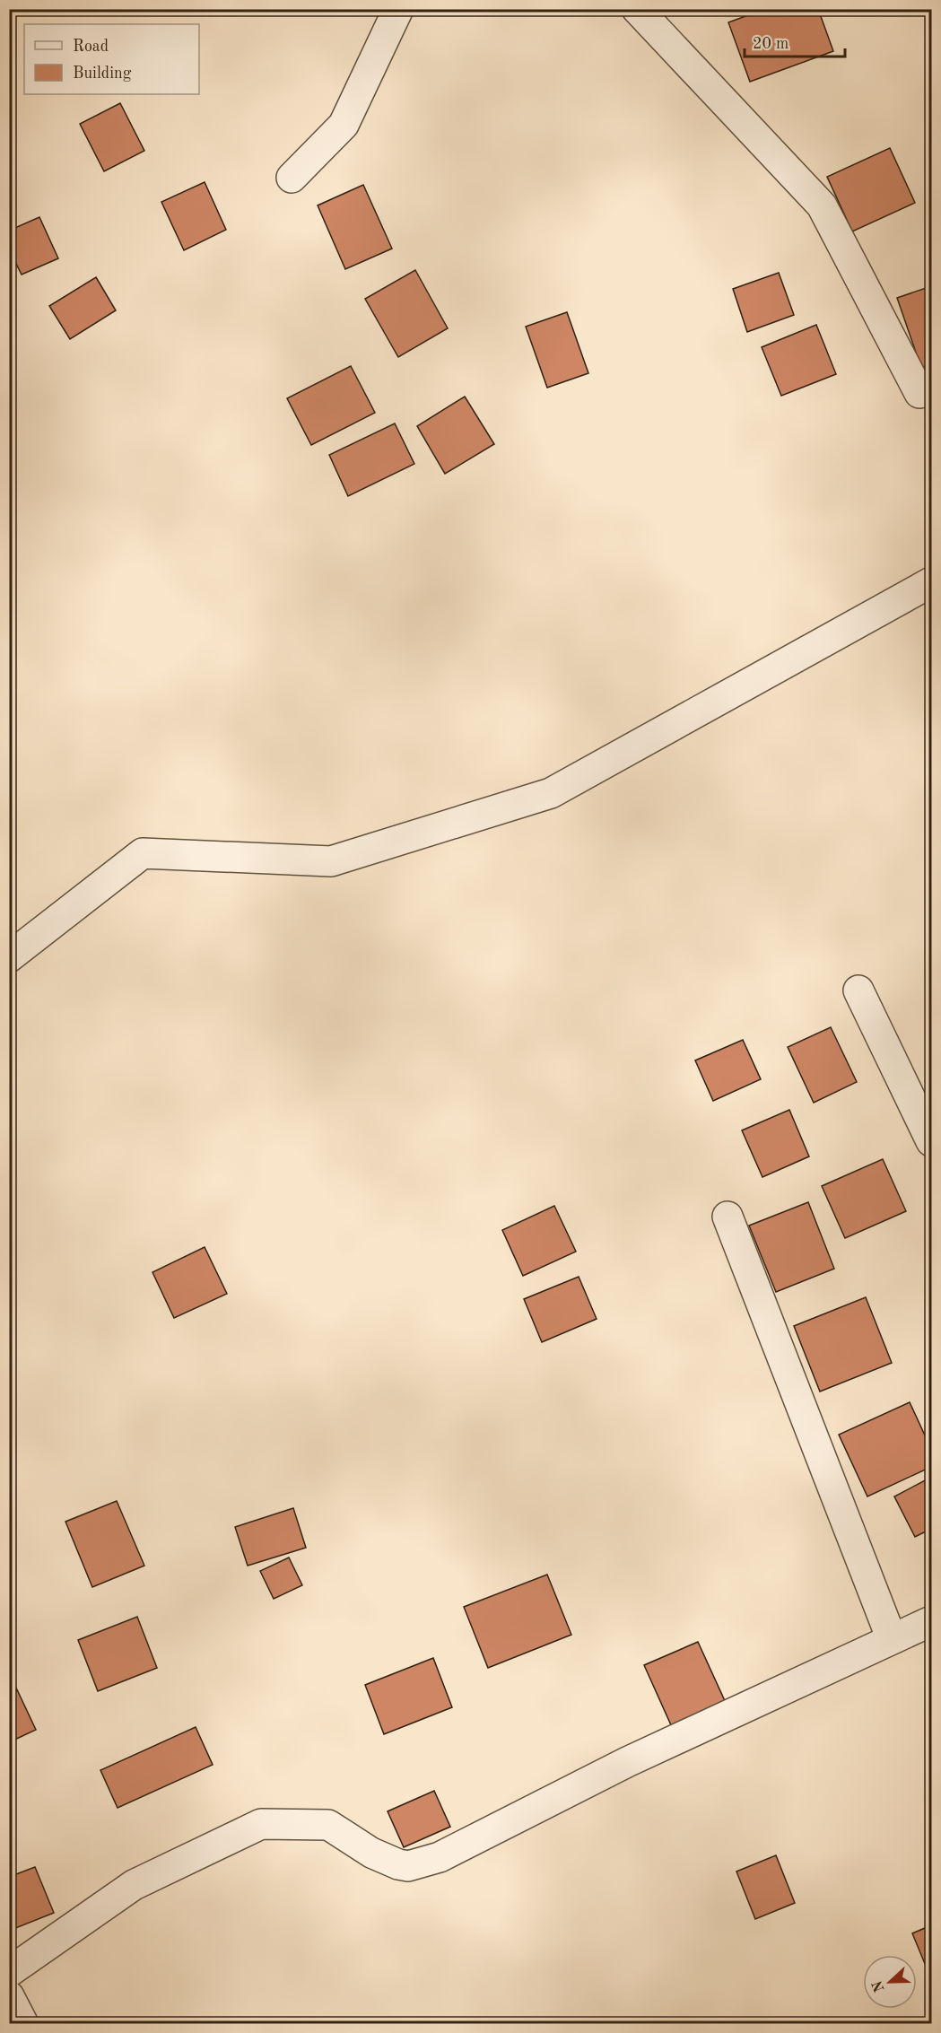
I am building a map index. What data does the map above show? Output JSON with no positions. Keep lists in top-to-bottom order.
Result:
{
  "legend": ["Road", "Building"],
  "scale_bar": "20 m",
  "north": "left"
}
